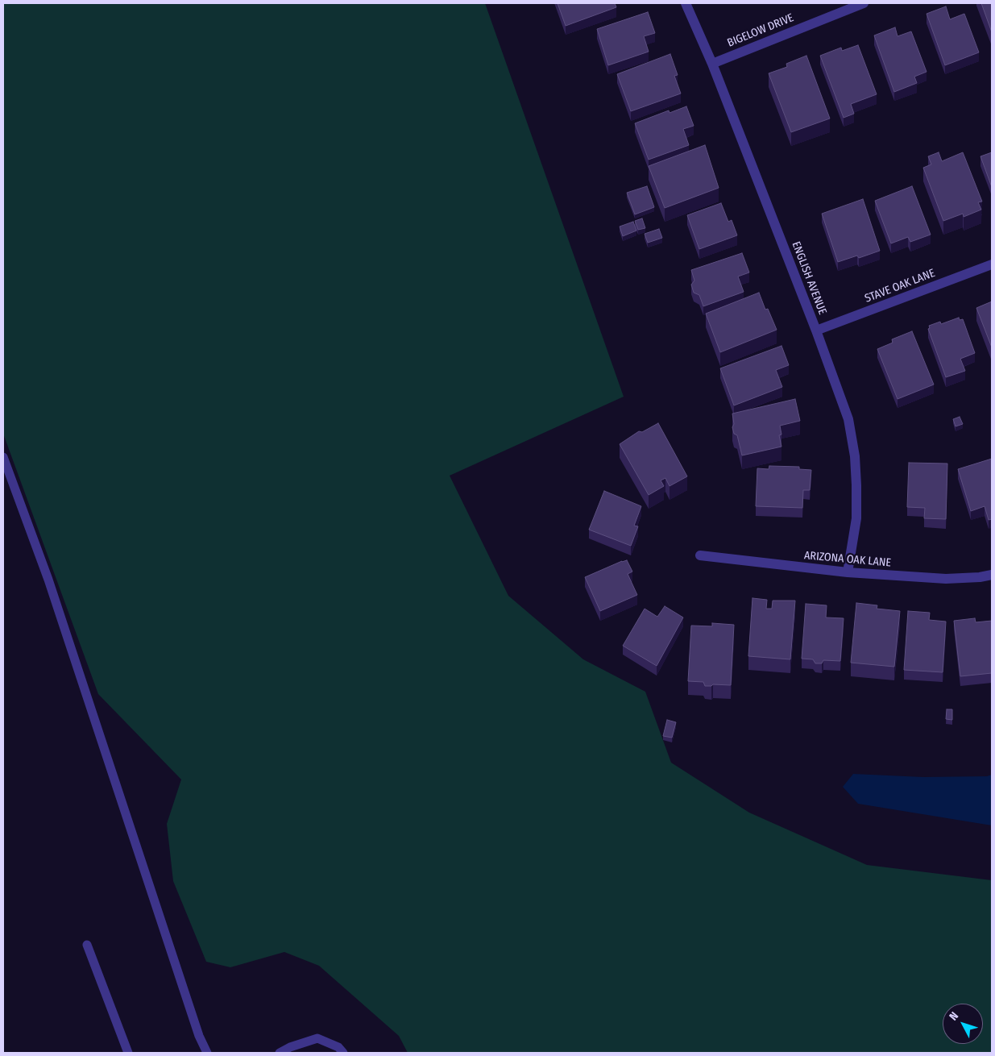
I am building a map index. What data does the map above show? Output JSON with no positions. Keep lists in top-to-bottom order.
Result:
{
  "streets": {
    "street": [
      "BIGELOW DRIVE",
      "ENGLISH AVENUE",
      "STAVE OAK LANE",
      "ARIZONA OAK LANE"
    ]
  },
  "crossings": [
    ["BIGELOW DRIVE", "ENGLISH AVENUE"],
    ["ENGLISH AVENUE", "STAVE OAK LANE"],
    ["ENGLISH AVENUE", "ARIZONA OAK LANE"]
  ],
  "north": "top left"
}
